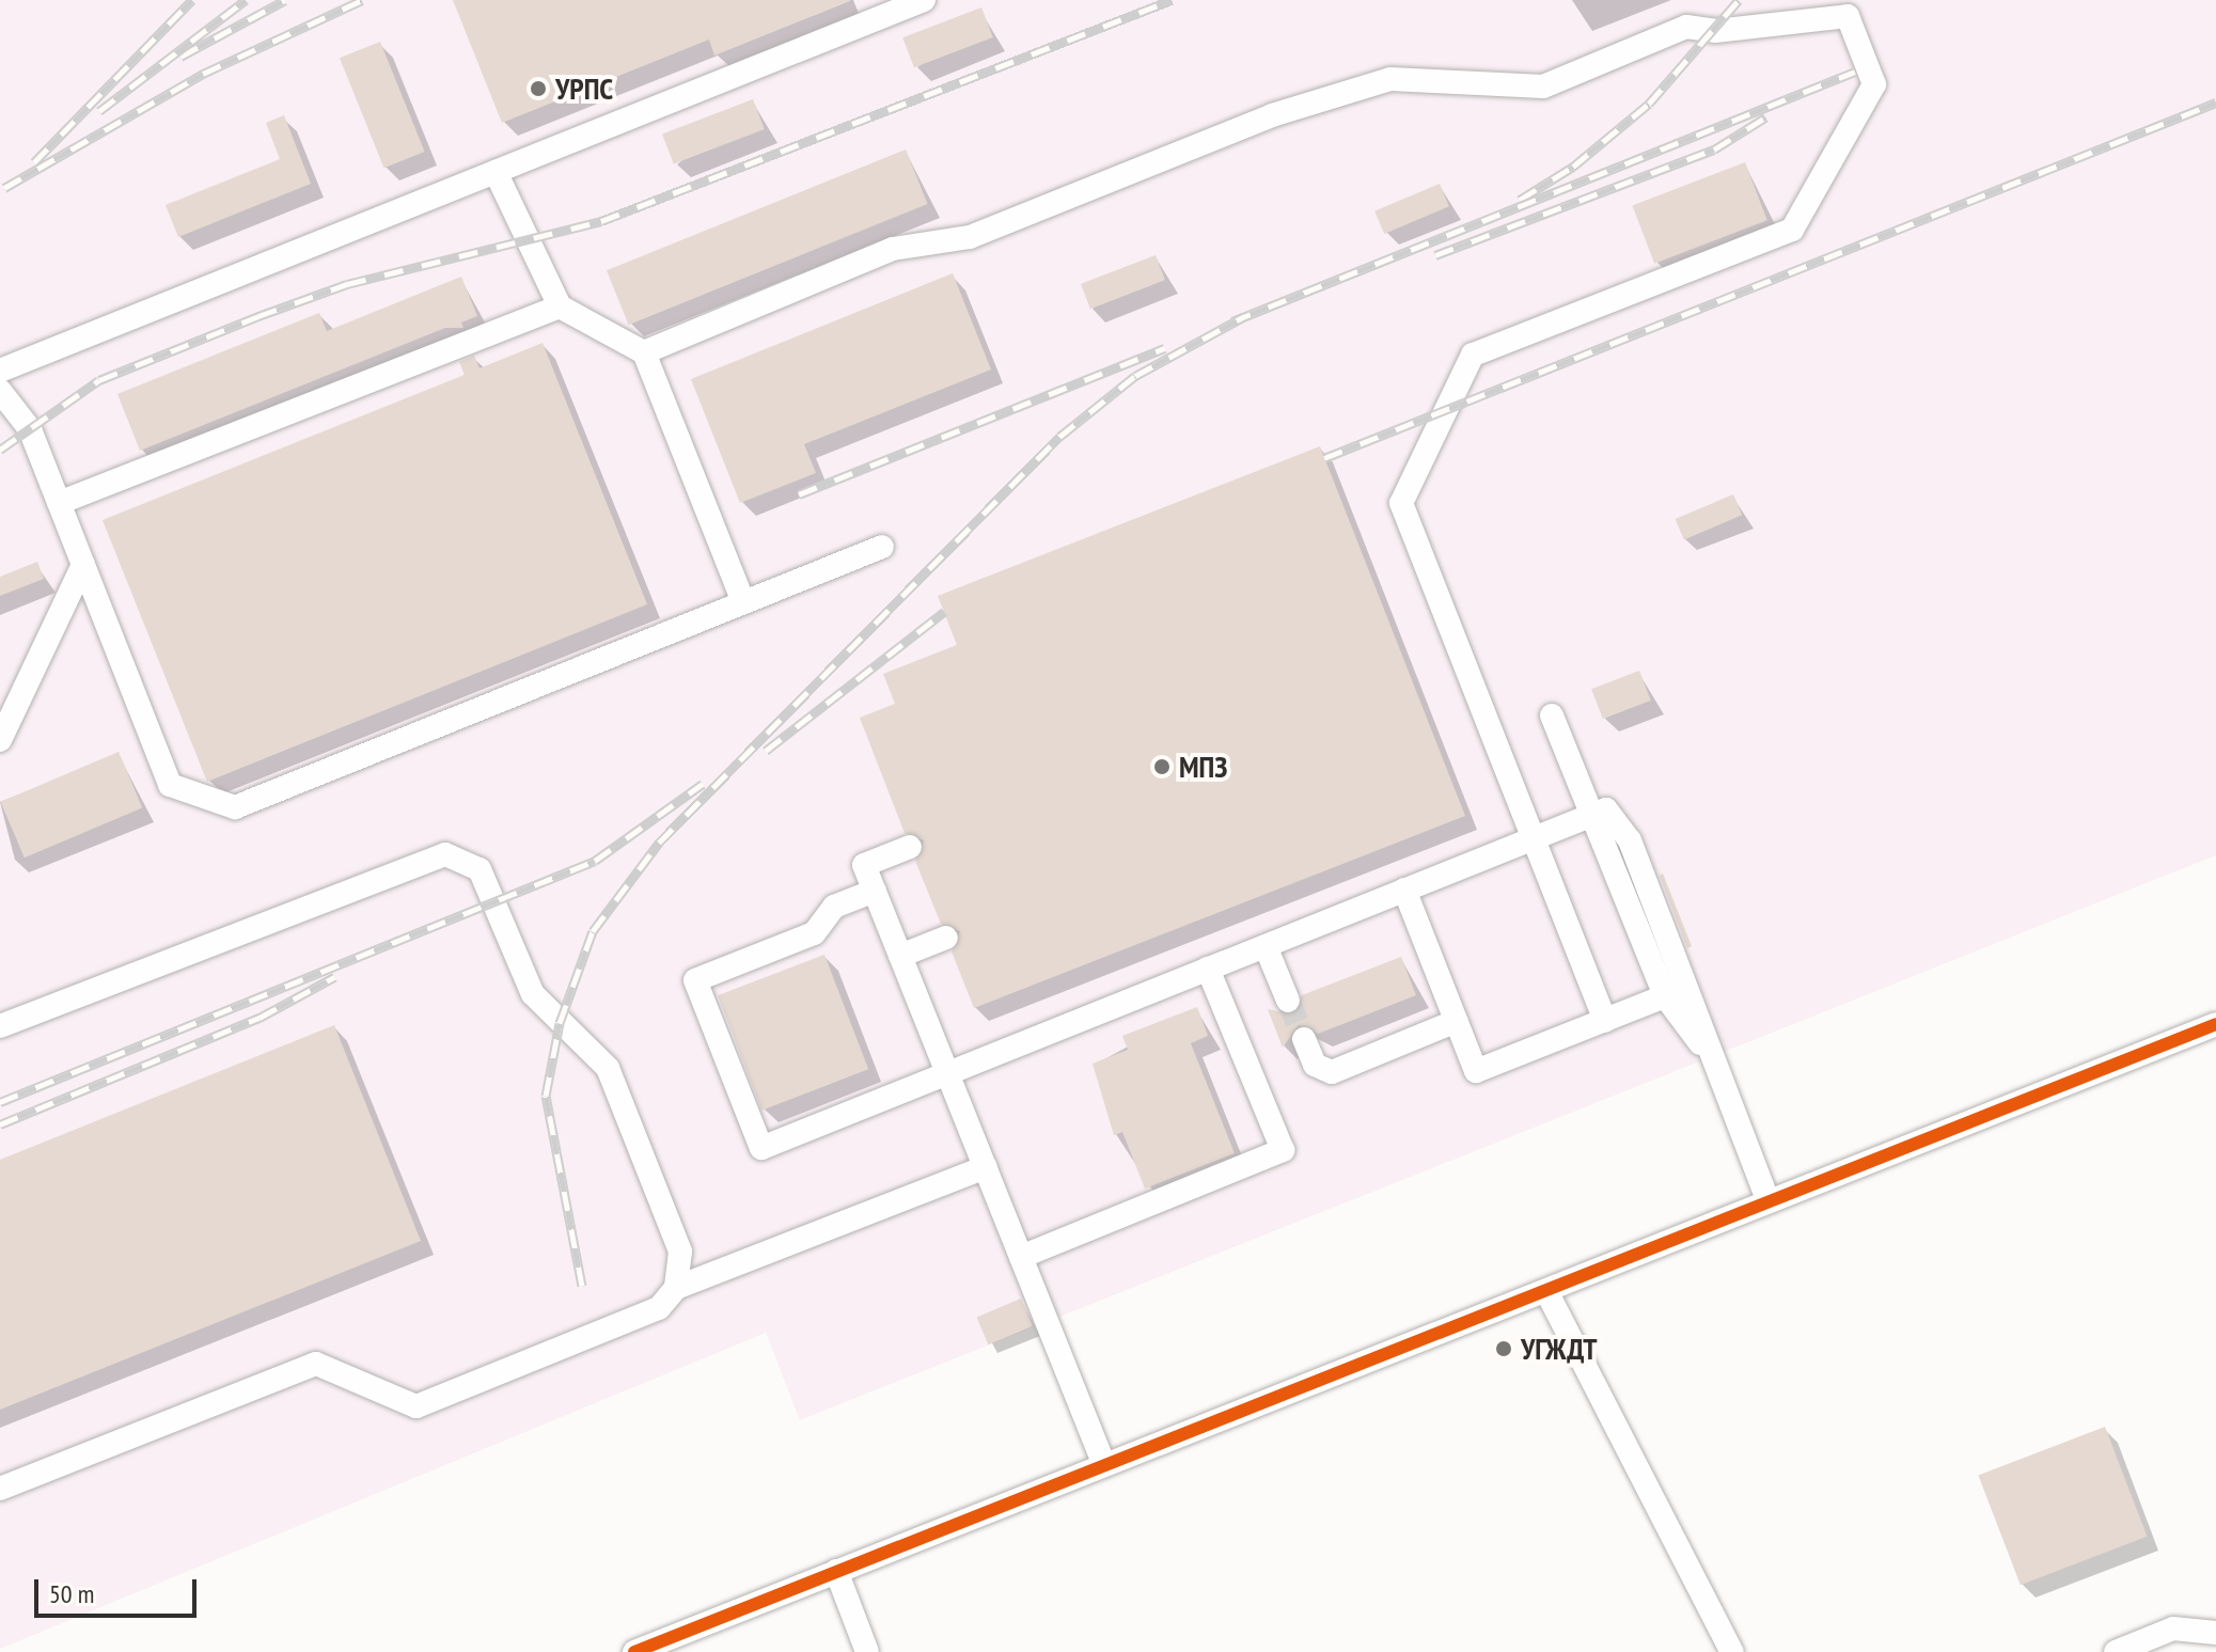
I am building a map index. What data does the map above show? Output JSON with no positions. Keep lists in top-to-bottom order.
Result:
{
  "places": ["УРПС", "МПЗ", "УГЖДТ"],
  "scale_bar": "50 m"
}
